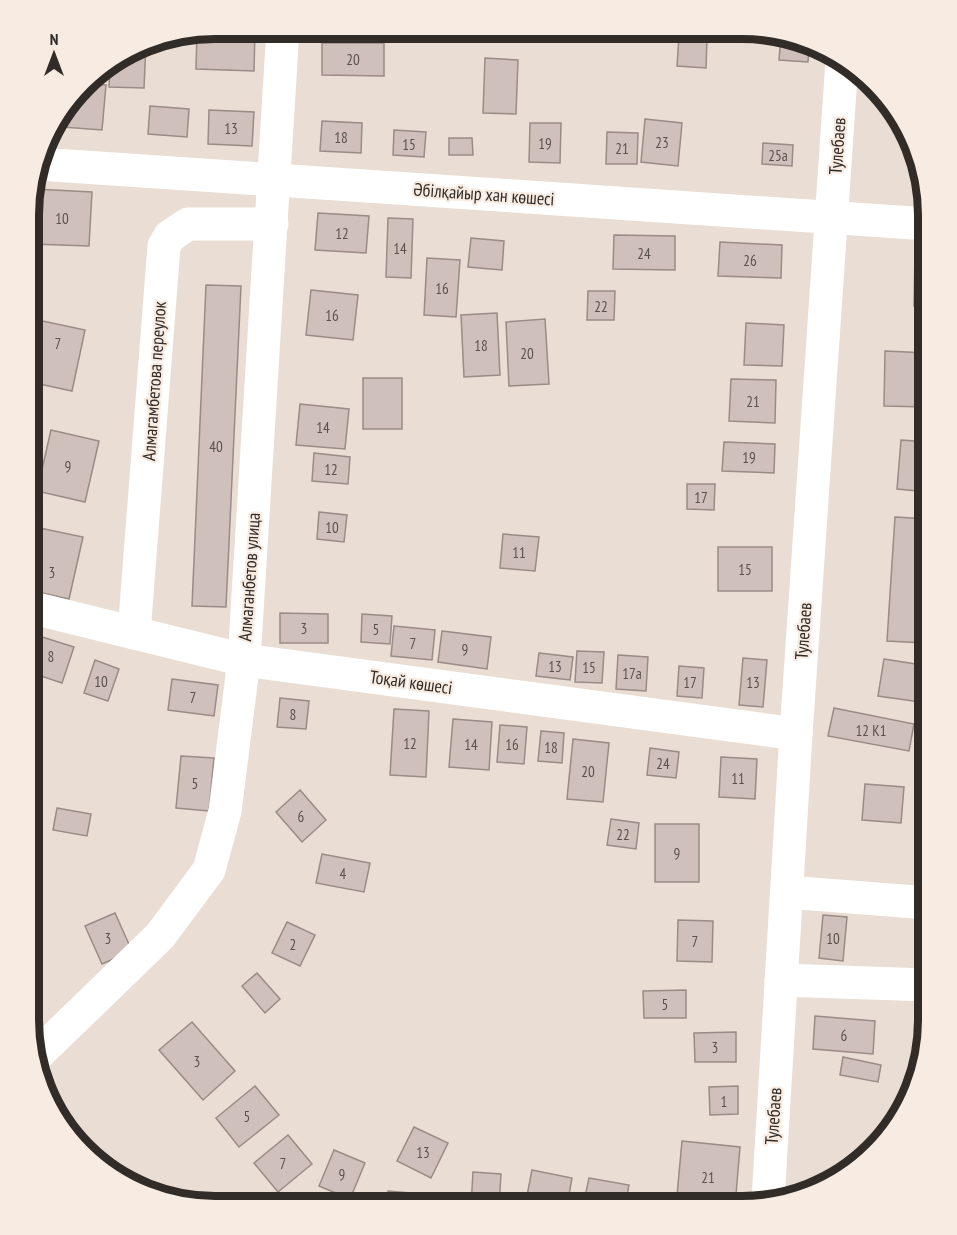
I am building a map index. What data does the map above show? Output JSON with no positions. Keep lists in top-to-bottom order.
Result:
{
  "streets": {
    "street": [
      "Тулебаев",
      "Әбілқайыр хан көшесі",
      "Алмагамбетова переулок",
      "Алмаганбетов улица",
      "Тоқай көшесі"
    ]
  },
  "crossings": [
    ["Тулебаев", "Әбілқайыр хан көшесі"],
    ["Тулебаев", "Тоқай көшесі"],
    ["Әбілқайыр хан көшесі", "Алмаганбетов улица"],
    ["Алмагамбетова переулок", "Алмаганбетов улица"],
    ["Алмагамбетова переулок", "Тоқай көшесі"],
    ["Алмаганбетов улица", "Тоқай көшесі"]
  ],
  "house_numbers": [
    "20",
    "13",
    "18",
    "23",
    "19",
    "15",
    "21",
    "25а",
    "10",
    "12",
    "14",
    "24",
    "26",
    "16",
    "22",
    "16",
    "7",
    "18",
    "20",
    "21",
    "14",
    "40",
    "19",
    "9",
    "12",
    "17",
    "10",
    "11",
    "15",
    "3",
    "3",
    "5",
    "7",
    "9",
    "8",
    "13",
    "15",
    "17а",
    "10",
    "17",
    "13",
    "7",
    "8",
    "12 К1",
    "12",
    "14",
    "16",
    "18",
    "24",
    "20",
    "11",
    "5",
    "6",
    "22",
    "9",
    "4",
    "3",
    "10",
    "7",
    "2",
    "5",
    "6",
    "3",
    "3",
    "1",
    "5",
    "13",
    "7",
    "9",
    "21"
  ],
  "north": "top"
}
